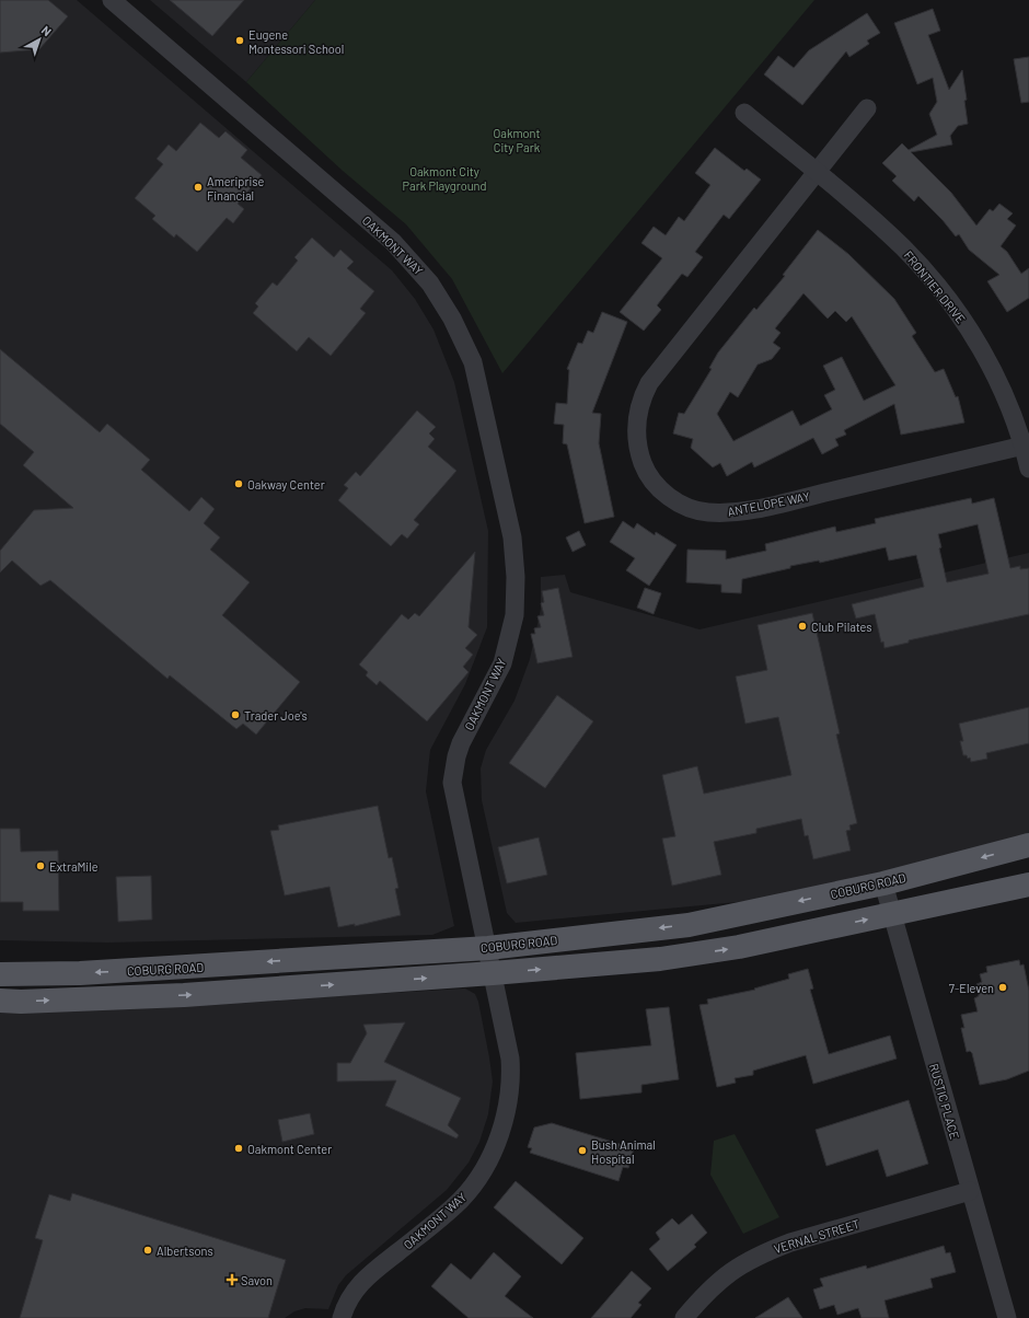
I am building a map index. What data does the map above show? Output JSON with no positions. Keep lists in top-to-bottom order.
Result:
{
  "streets": {
    "main road": ["COBURG ROAD"],
    "street": [
      "OAKMONT WAY",
      "FRONTIER DRIVE",
      "ANTELOPE WAY",
      "RUSTIC PLACE",
      "VERNAL STREET"
    ]
  },
  "crossings": [
    ["OAKMONT WAY", "COBURG ROAD"],
    ["FRONTIER DRIVE", "ANTELOPE WAY"],
    ["COBURG ROAD", "RUSTIC PLACE"],
    ["RUSTIC PLACE", "VERNAL STREET"]
  ],
  "parks": ["Oakmont City Park", "Oakmont City Park Playground"],
  "places": {
    "other": [
      "Eugene Montessori School",
      "Ameriprise Financial",
      "Oakway Center",
      "Club Pilates",
      "Trader Joe's",
      "ExtraMile",
      "7-Eleven",
      "Oakmont Center",
      "Bush Animal Hospital",
      "Albertsons"
    ],
    "health": ["Savon"]
  },
  "north": "top right"
}
